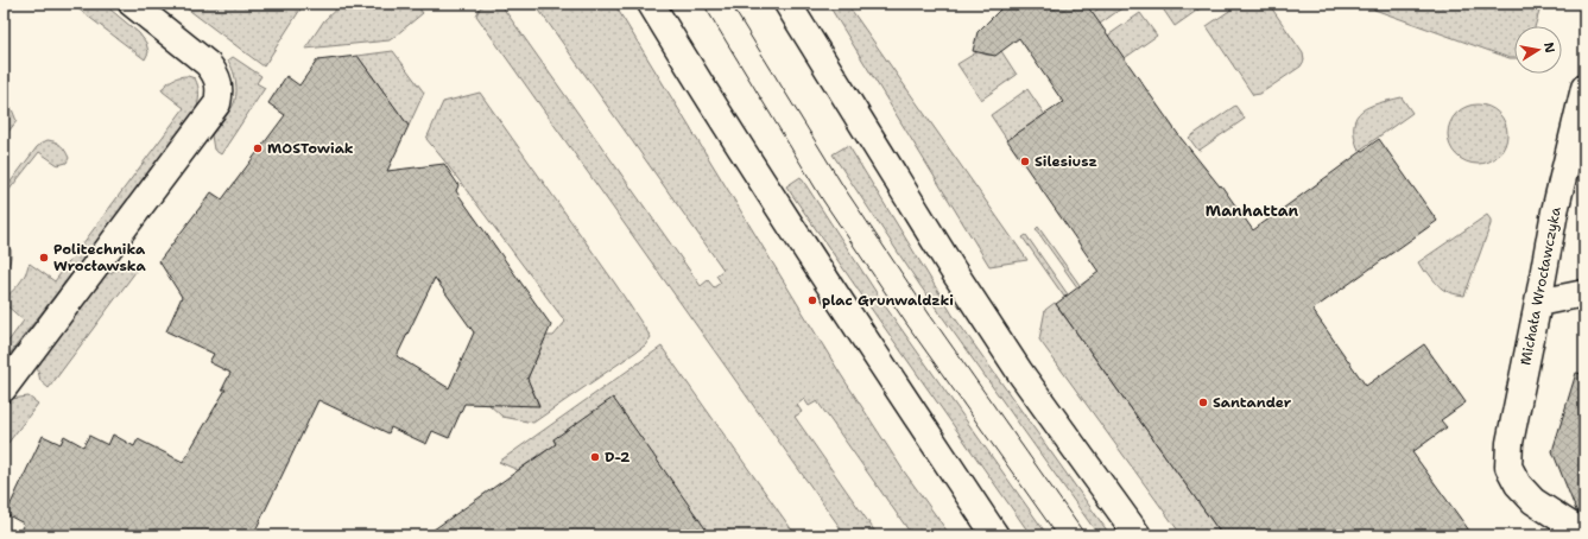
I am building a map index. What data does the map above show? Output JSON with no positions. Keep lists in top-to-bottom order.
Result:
{
  "streets": {
    "main road": ["Michała Wrocławczyka"]
  },
  "districts": ["Manhattan"],
  "places": [
    "MOSTowiak",
    "Silesiusz",
    "Politechnika Wrocławska",
    "plac Grunwaldzki",
    "Santander",
    "D-2"
  ],
  "north": "right"
}
